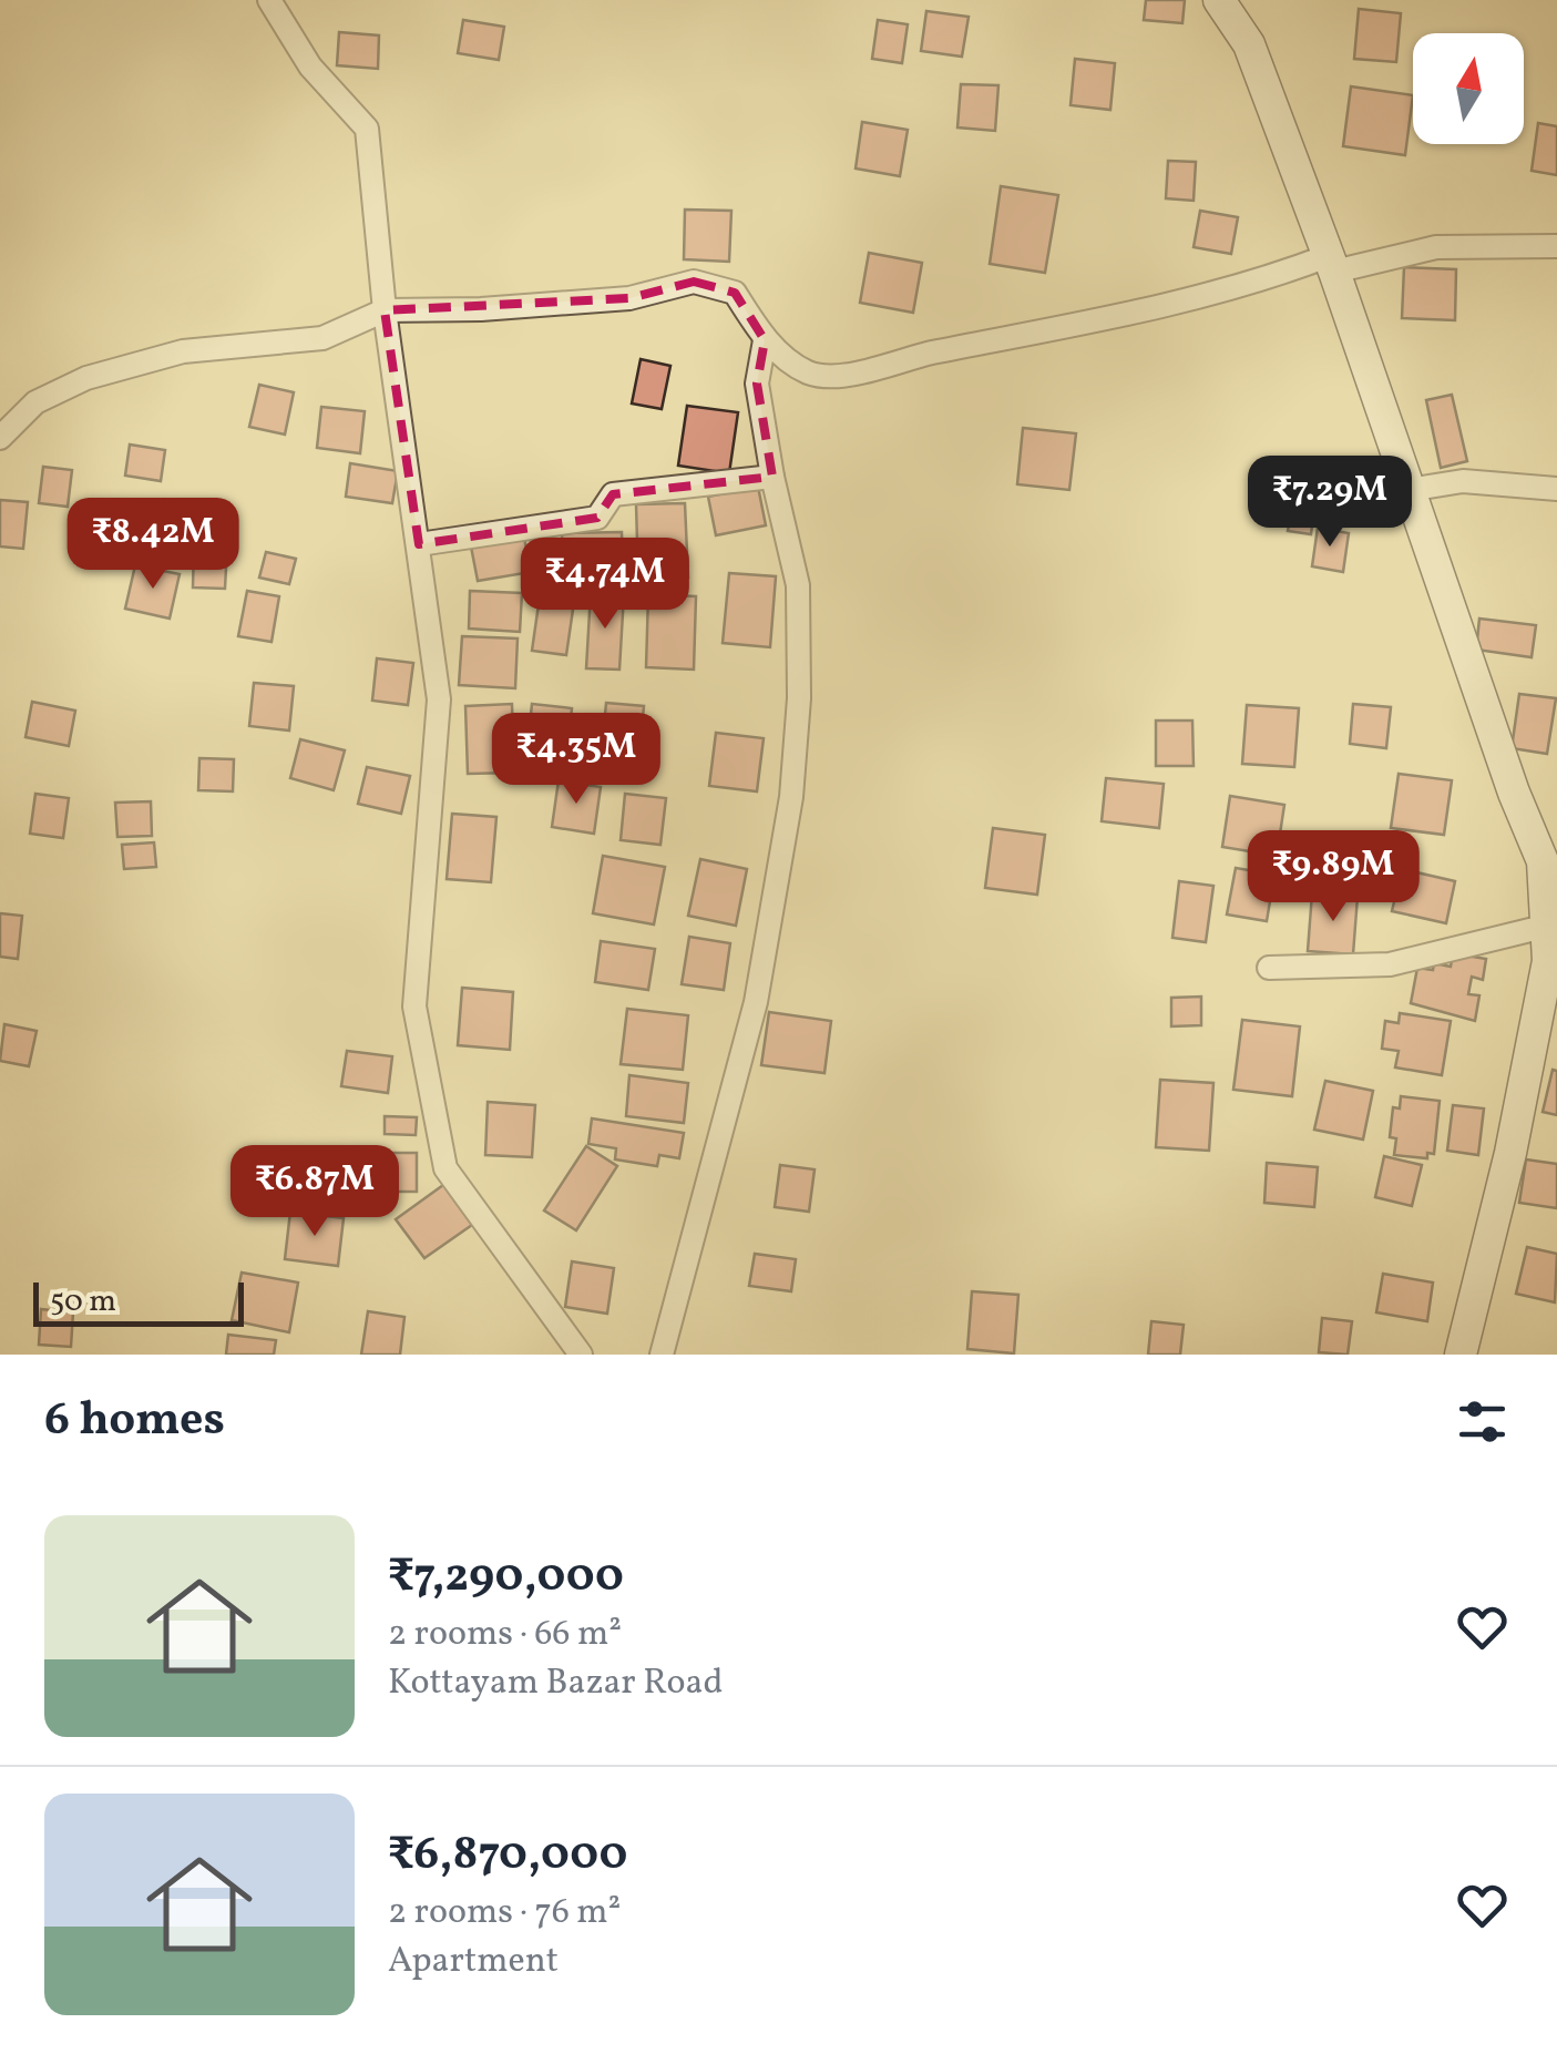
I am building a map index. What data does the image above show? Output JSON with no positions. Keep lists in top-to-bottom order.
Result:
{
  "scale_bar": "50 m",
  "north": "top",
  "page": {
    "price": [
      "₹7.29M",
      "₹8.42M",
      "₹4.74M",
      "₹4.35M",
      "₹9.89M",
      "₹6.87M"
    ],
    "scale": "50 m",
    "heading": "6 homes",
    "list": [
      {
        "name": "₹7,290,000",
        "note": "2 rooms · 66 m² · Kottayam Bazar Road"
      },
      {
        "name": "₹6,870,000",
        "note": "2 rooms · 76 m² · Apartment"
      }
    ]
  }
}
